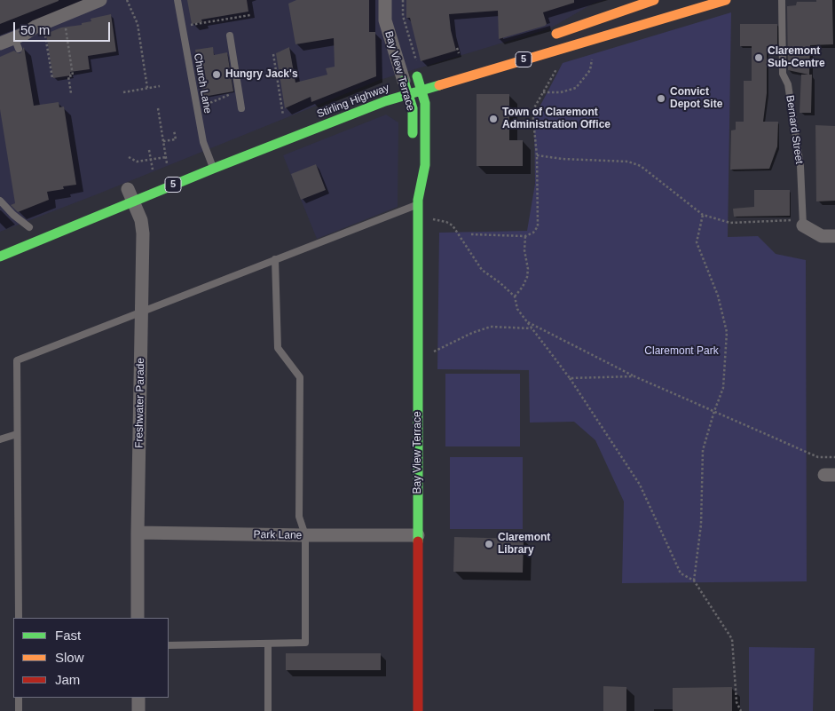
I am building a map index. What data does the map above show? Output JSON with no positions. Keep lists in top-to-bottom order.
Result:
{
  "streets": {
    "main road": ["5", "Bay View Terrace", "Stirling Highway"],
    "street": ["Freshwater Parade", "Park Lane"],
    "lane": ["Church Lane", "Bernard Street"]
  },
  "crossings": [
    ["Bay View Terrace", "Stirling Highway"],
    ["Bay View Terrace", "Park Lane"],
    ["Church Lane", "Stirling Highway"],
    ["Stirling Highway", "Freshwater Parade"],
    ["Freshwater Parade", "Park Lane"]
  ],
  "parks": ["Claremont Park"],
  "places": [
    "Claremont Sub-Centre",
    "Hungry Jack's",
    "Convict Depot Site",
    "Town of Claremont Administration Office",
    "Claremont Library"
  ],
  "legend": ["Fast", "Slow", "Jam"],
  "scale_bar": "50 m"
}
